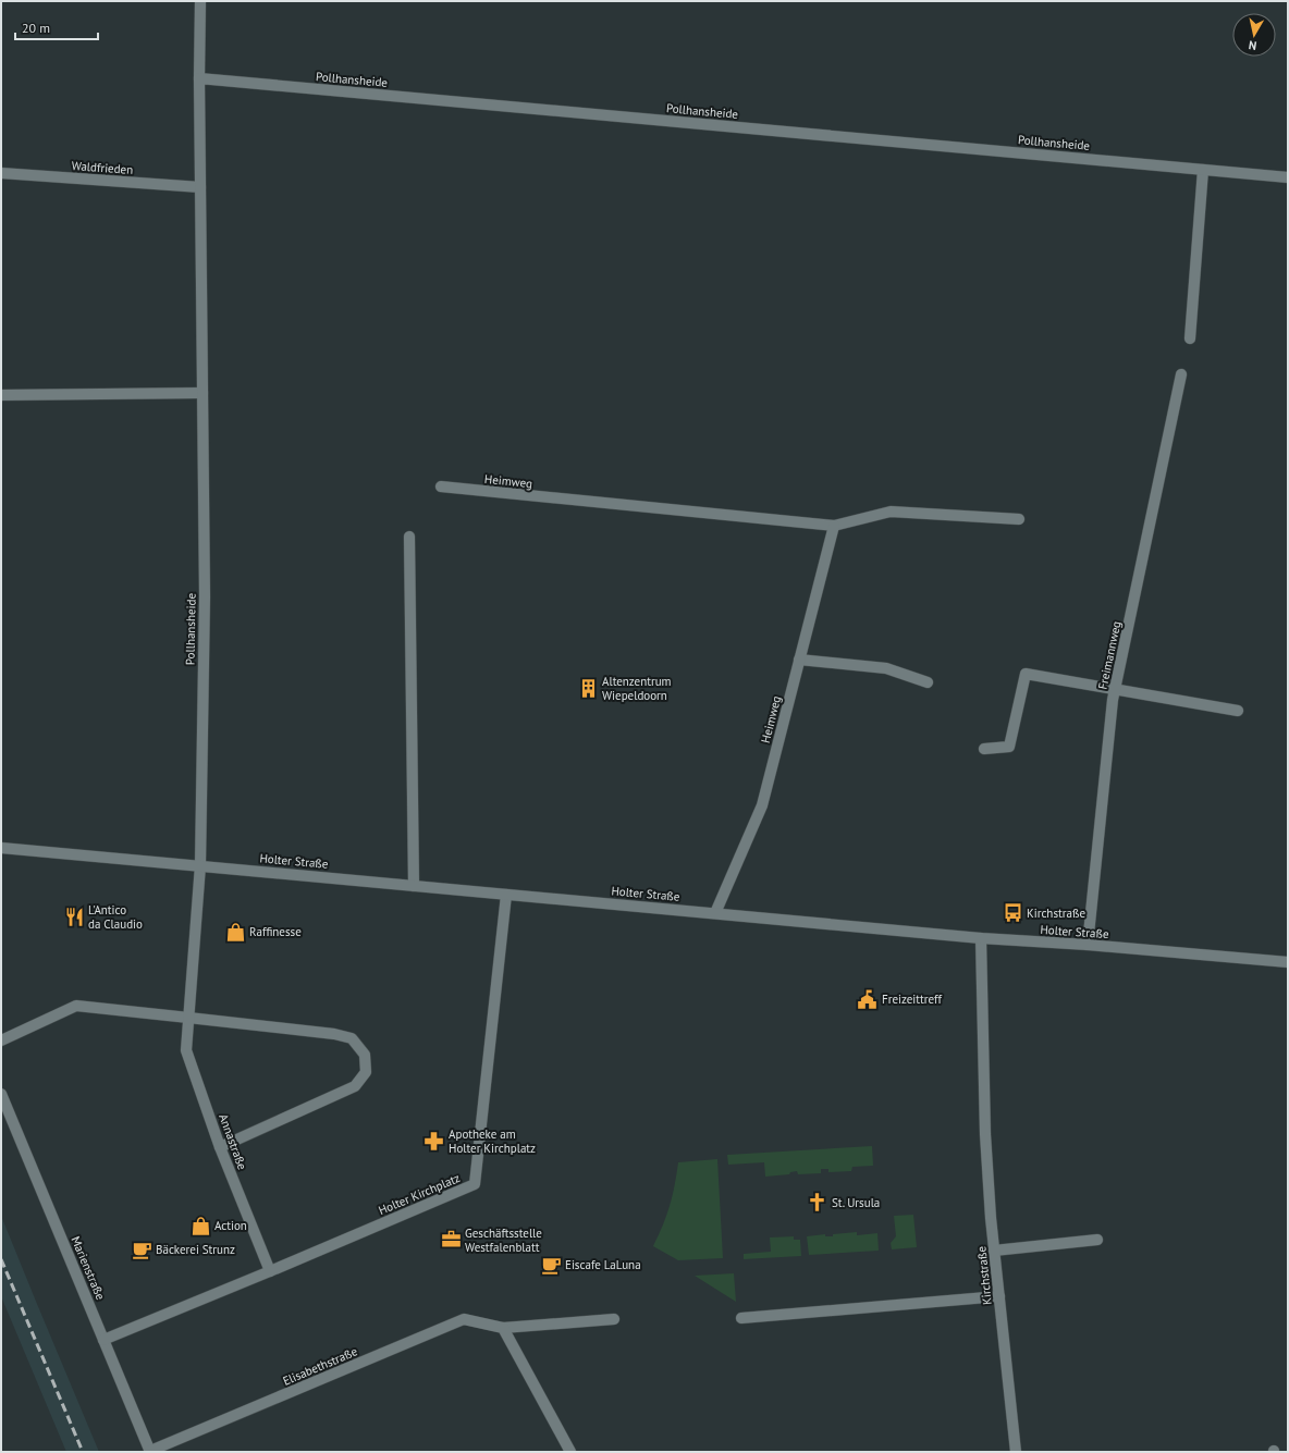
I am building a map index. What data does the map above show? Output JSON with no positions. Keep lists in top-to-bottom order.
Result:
{
  "streets": {
    "street": [
      "Pollhansheide",
      "Waldfrieden",
      "Heimweg",
      "Freimannweg",
      "Holter Straße",
      "Annastraße",
      "Holter Kirchplatz",
      "Marienstraße",
      "Kirchstraße",
      "Elisabethstraße"
    ]
  },
  "crossings": [
    ["Pollhansheide", "Waldfrieden"],
    ["Pollhansheide", "Holter Straße"],
    ["Pollhansheide", "Annastraße"],
    ["Heimweg", "Holter Straße"],
    ["Freimannweg", "Holter Straße"],
    ["Holter Straße", "Annastraße"],
    ["Holter Straße", "Holter Kirchplatz"],
    ["Holter Straße", "Kirchstraße"],
    ["Annastraße", "Holter Kirchplatz"],
    ["Holter Kirchplatz", "Marienstraße"],
    ["Marienstraße", "Elisabethstraße"]
  ],
  "places": {
    "building": ["Altenzentrum Wiepeldoorn"],
    "bus stop": ["Kirchstraße"],
    "restaurant": ["L'Antico da Claudio"],
    "shop": ["Raffinesse", "Action"],
    "public building": ["Freizeittreff"],
    "pharmacy": ["Apotheke am Holter Kirchplatz"],
    "church": ["St. Ursula"],
    "office": ["Geschäftsstelle Westfalenblatt"],
    "cafe": ["Bäckerei Strunz", "Eiscafe LaLuna"]
  },
  "scale_bar": "20 m",
  "north": "bottom"
}
